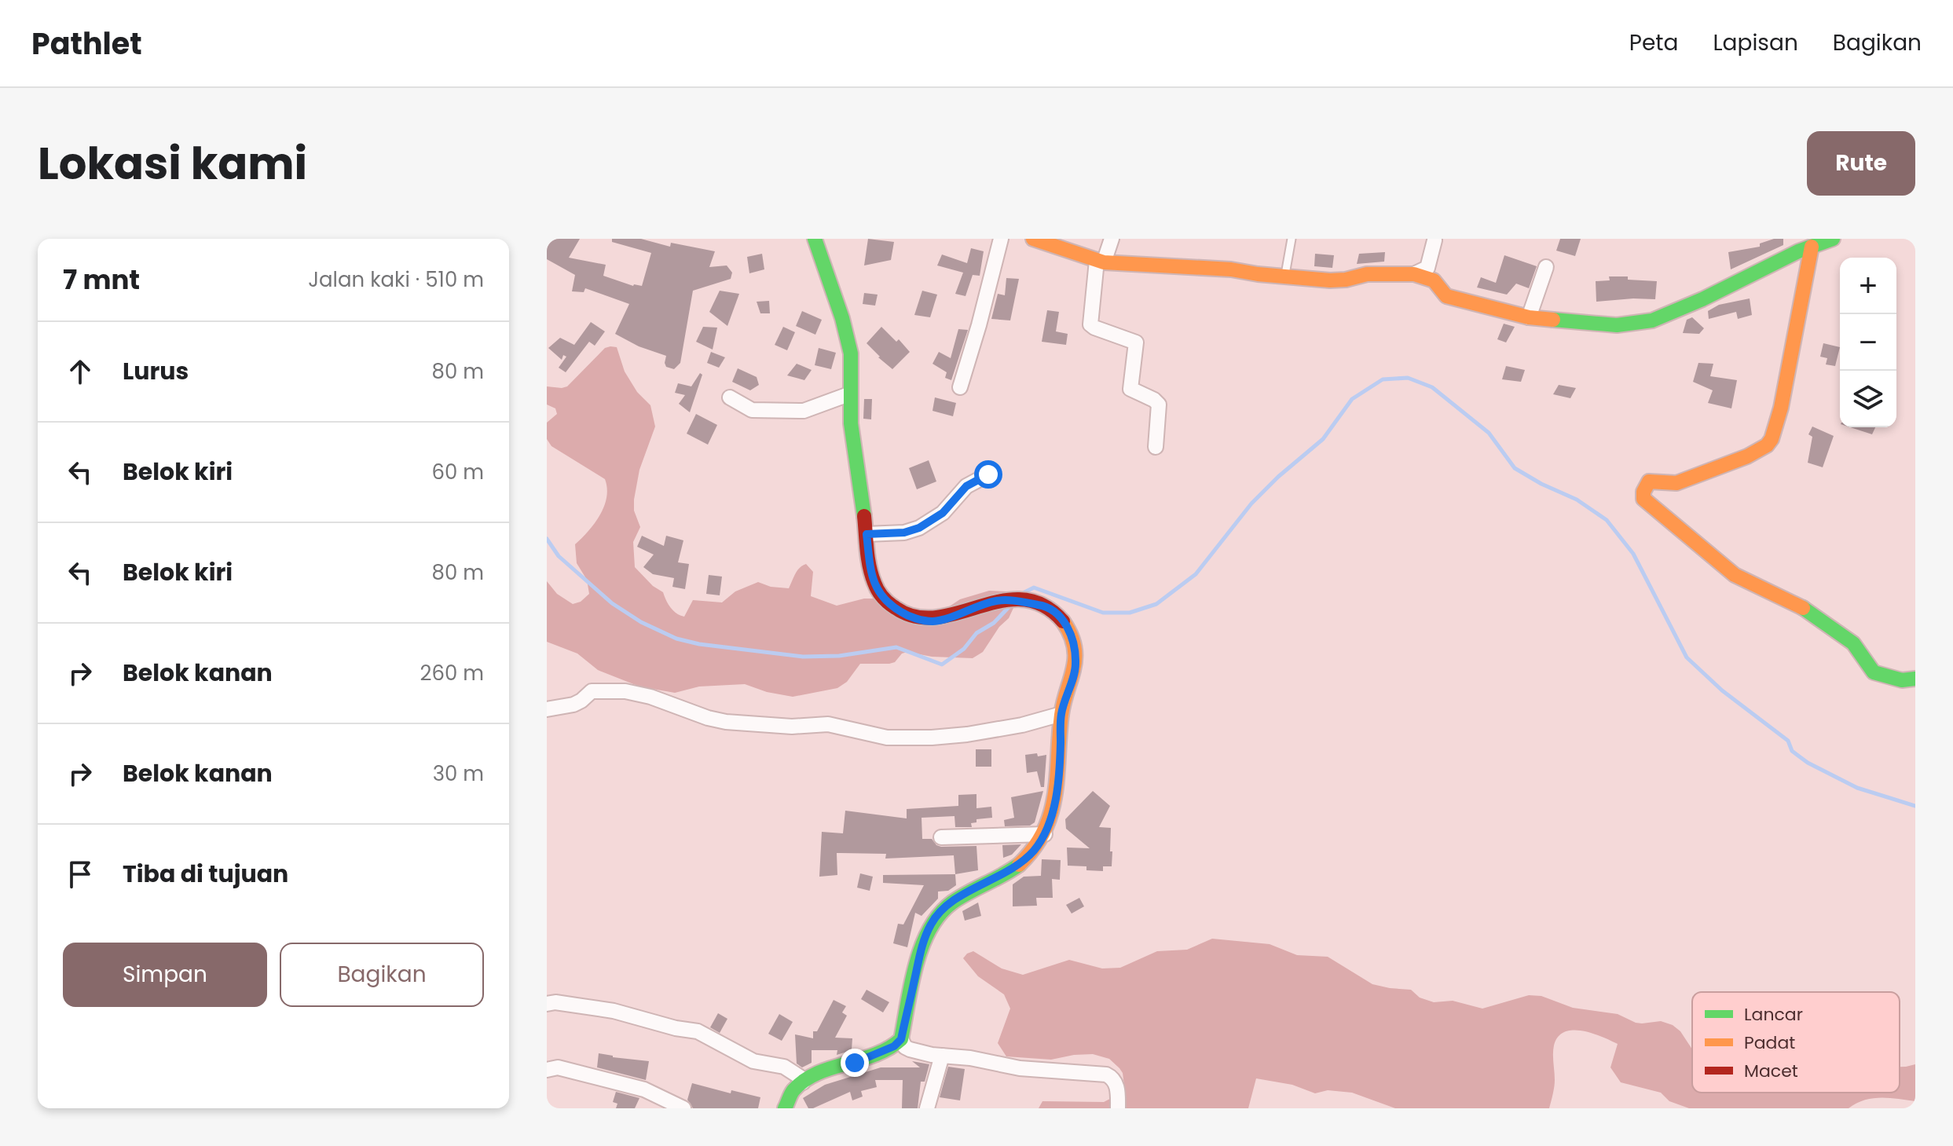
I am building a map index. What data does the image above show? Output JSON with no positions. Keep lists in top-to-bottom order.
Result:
{
  "legend": ["Lancar", "Padat", "Macet"],
  "page": {
    "header": "Pathlet",
    "nav": ["Peta", "Lapisan", "Bagikan"],
    "title": "Lokasi kami",
    "buttons": [
      "Rute",
      ["Simpan", "Bagikan"]
    ],
    "heading": ["7 mnt", "Jalan kaki · 510 m"],
    "map_buttons": ["+", "−"],
    "list": [
      ["Lurus", "80 m"],
      ["Belok kiri", "60 m"],
      ["Belok kiri", "80 m"],
      ["Belok kanan", "260 m"],
      ["Belok kanan", "30 m"],
      "Tiba di tujuan"
    ]
  }
}
